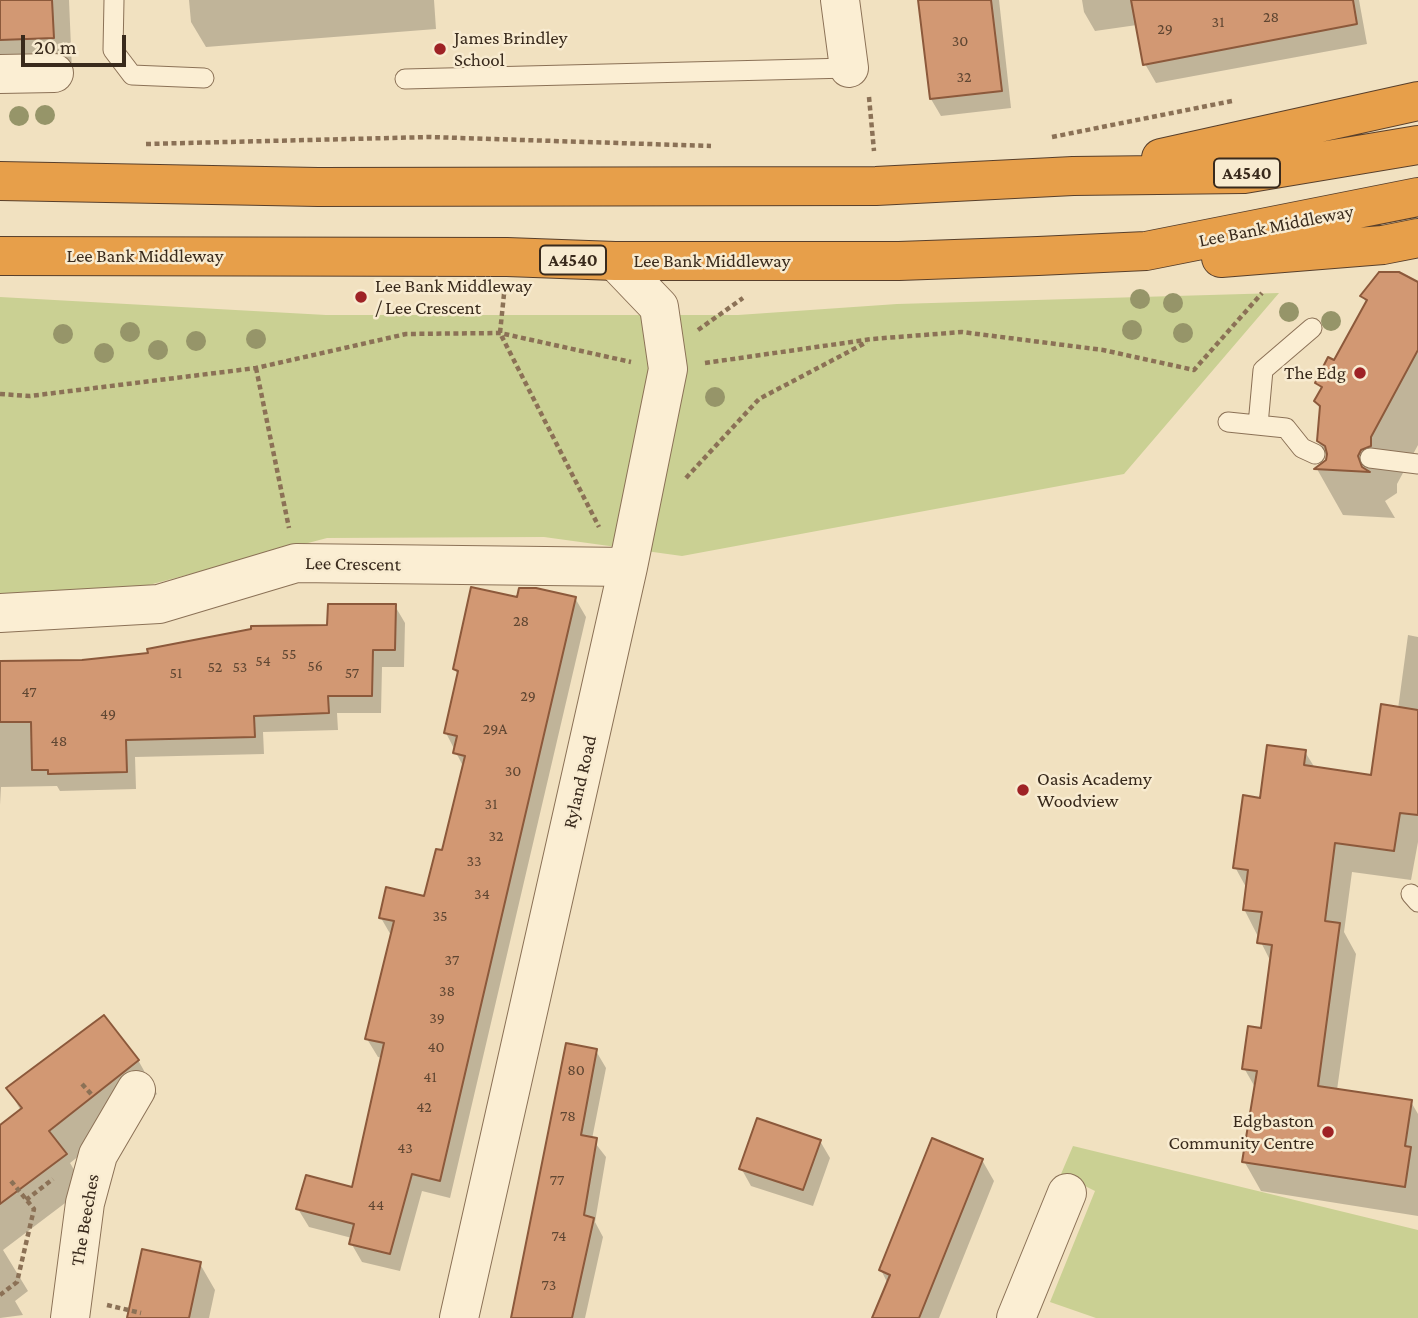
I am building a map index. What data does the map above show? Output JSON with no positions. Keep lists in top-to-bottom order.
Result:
{
  "streets": {
    "highway": ["A4540", "Lee Bank Middleway"],
    "street": ["Lee Crescent", "Ryland Road", "The Beeches"]
  },
  "crossings": [
    ["Lee Bank Middleway", "Ryland Road"],
    ["Lee Crescent", "Ryland Road"]
  ],
  "places": [
    "James Brindley School",
    "Lee Bank Middleway / Lee Crescent",
    "The Edg",
    "Oasis Academy Woodview",
    "Edgbaston Community Centre"
  ],
  "house_numbers": [
    "28",
    "31",
    "29",
    "30",
    "32",
    "28",
    "55",
    "54",
    "56",
    "52",
    "53",
    "51",
    "57",
    "47",
    "29",
    "49",
    "29A",
    "48",
    "30",
    "31",
    "32",
    "33",
    "34",
    "35",
    "37",
    "38",
    "39",
    "40",
    "80",
    "41",
    "42",
    "78",
    "43",
    "77",
    "44",
    "74",
    "73"
  ],
  "scale_bar": "20 m"
}
